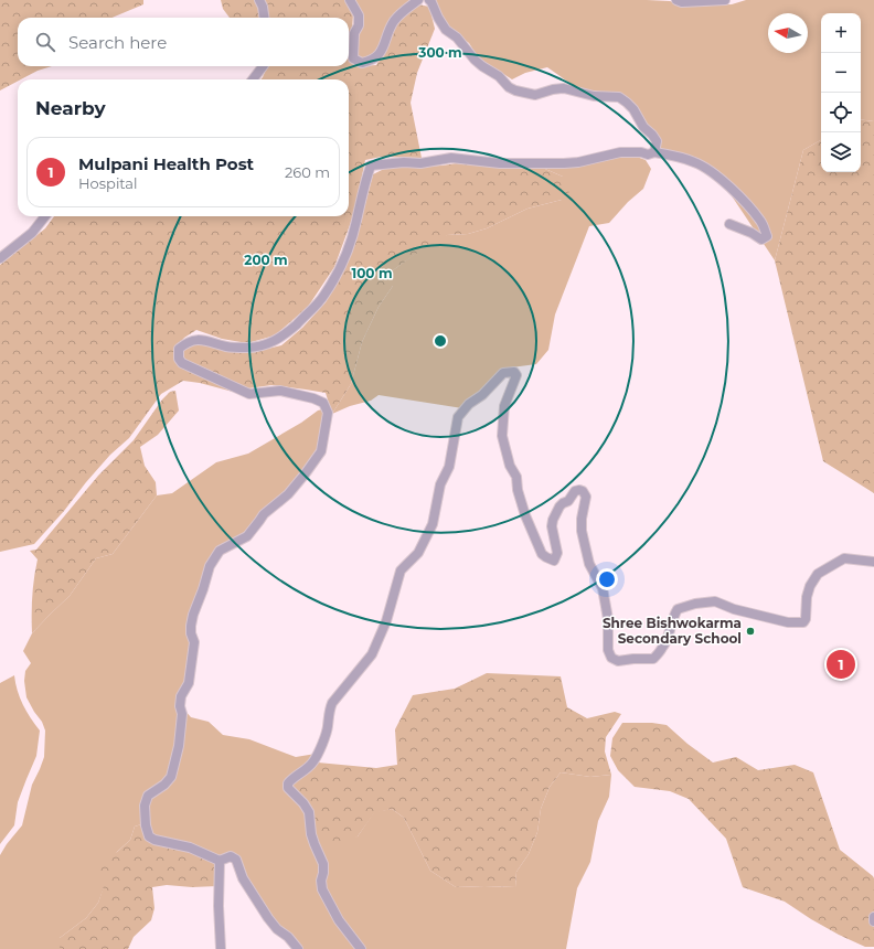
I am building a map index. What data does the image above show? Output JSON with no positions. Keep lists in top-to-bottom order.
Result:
{
  "places": ["Shree Bishwokarma Secondary School"],
  "north": "left",
  "page": {
    "map_buttons": ["+", "−"],
    "search": "Search here",
    "heading": "Nearby",
    "list": [
      {
        "mark": "1",
        "name": "Mulpani Health Post",
        "note": "Hospital",
        "value": "260 m"
      }
    ],
    "pins": "1"
  },
  "rings": ["300 m", "200 m", "100 m"]
}
